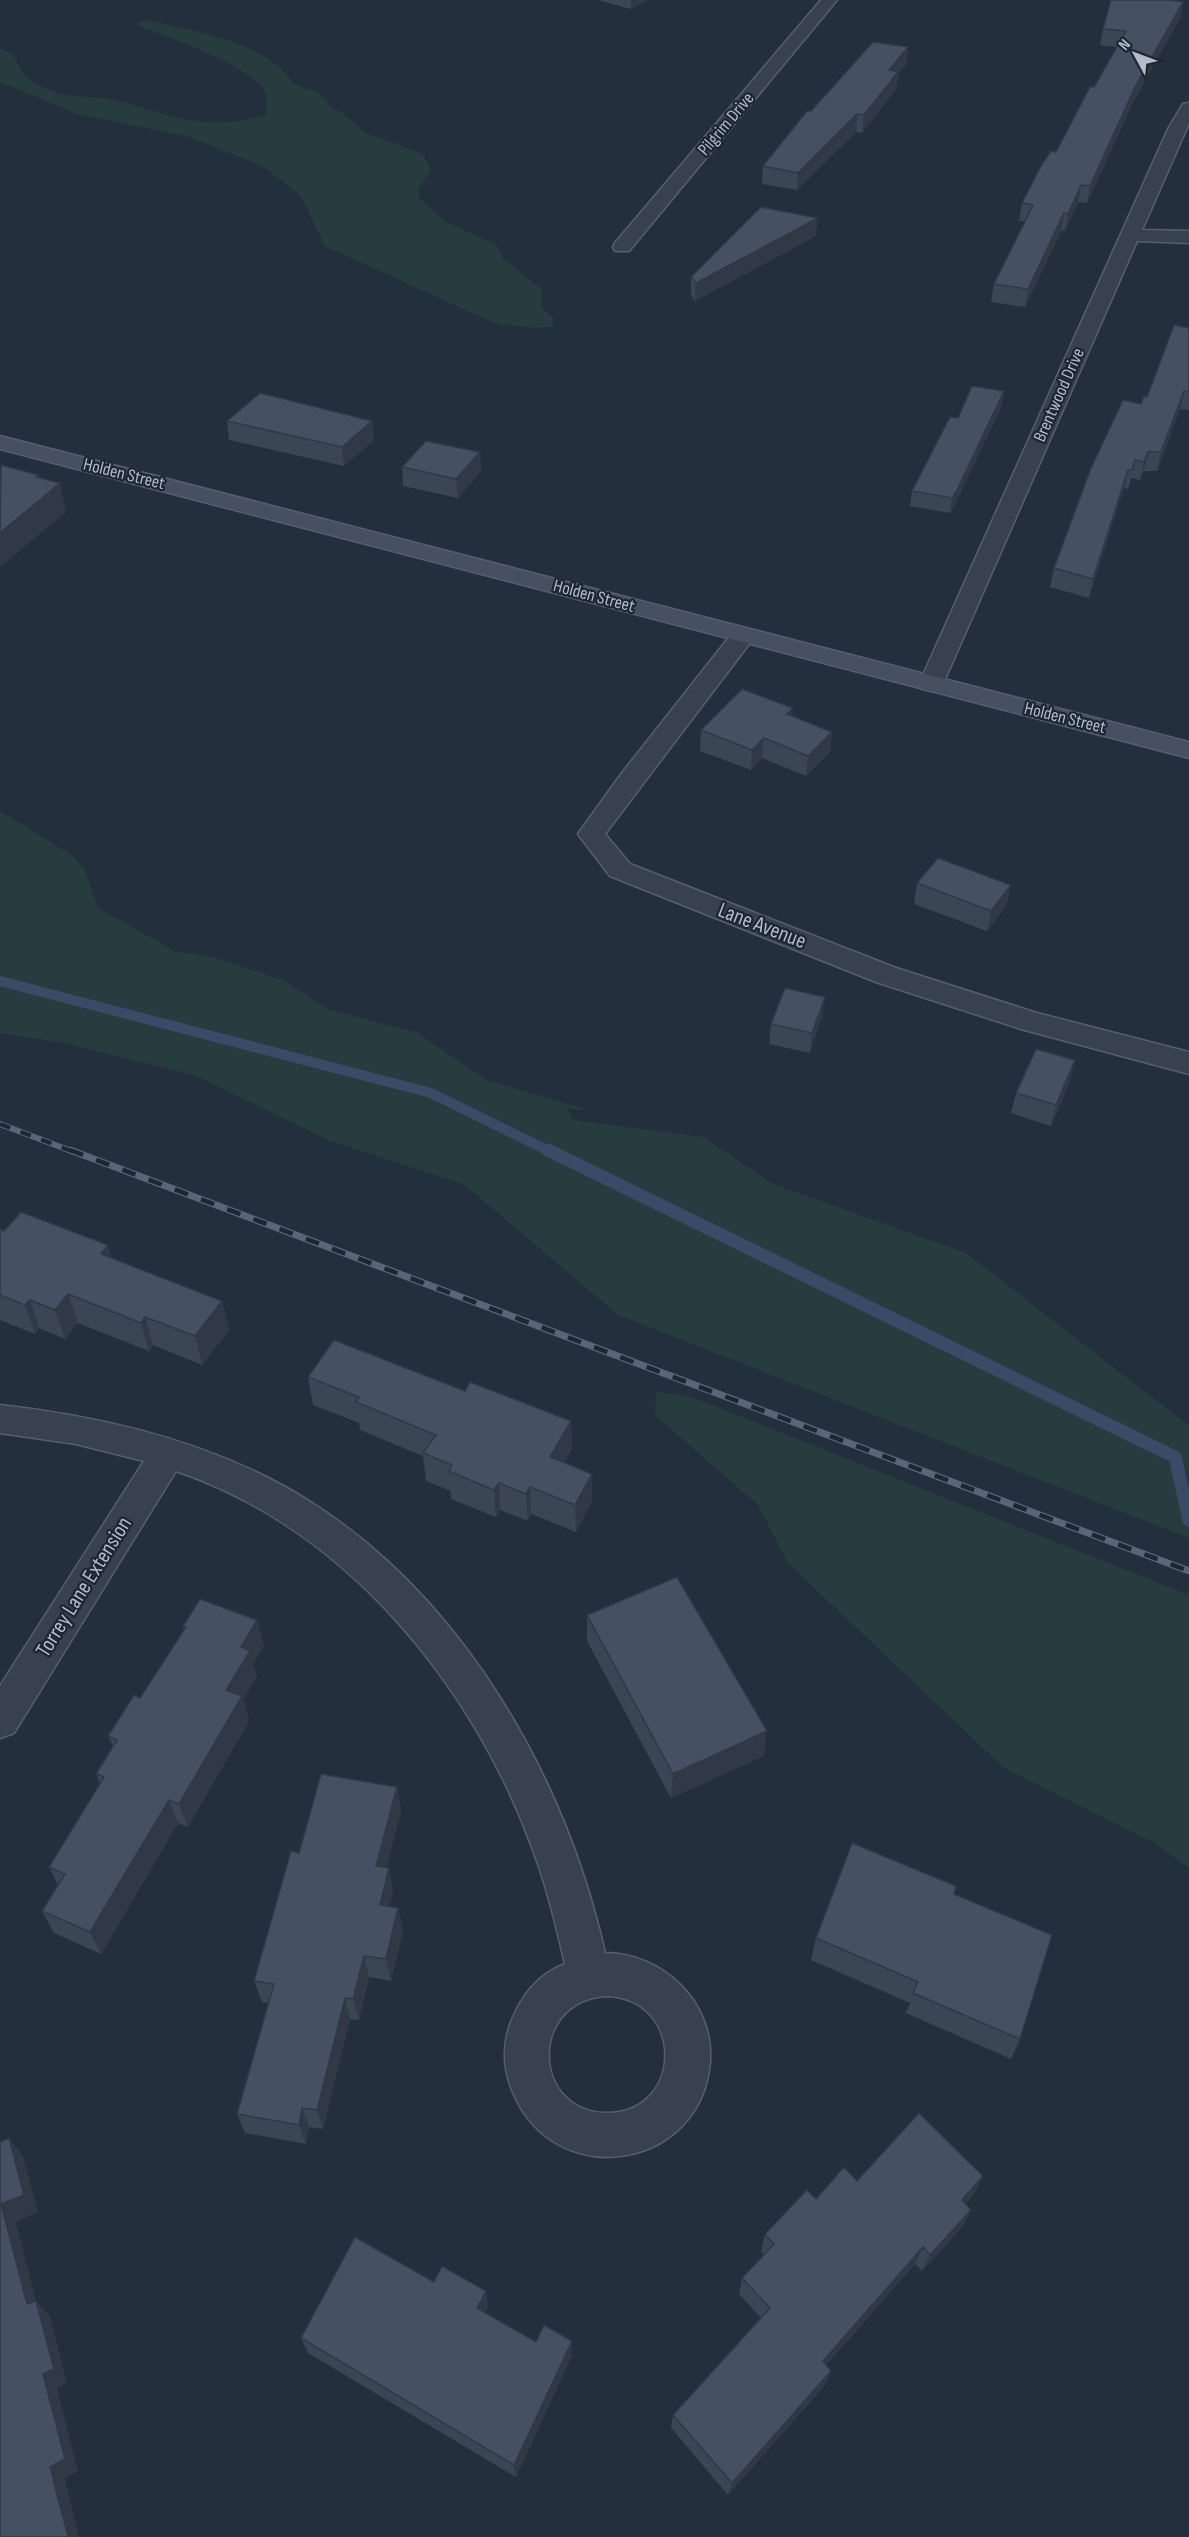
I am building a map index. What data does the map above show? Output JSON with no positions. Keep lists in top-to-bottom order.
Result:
{
  "streets": {
    "main road": ["Holden Street"],
    "street": [
      "Pilgrim Drive",
      "Brentwood Drive",
      "Lane Avenue",
      "Torrey Lane Extension"
    ]
  },
  "crossings": [
    ["Brentwood Drive", "Holden Street"],
    ["Holden Street", "Lane Avenue"]
  ],
  "north": "top left"
}
